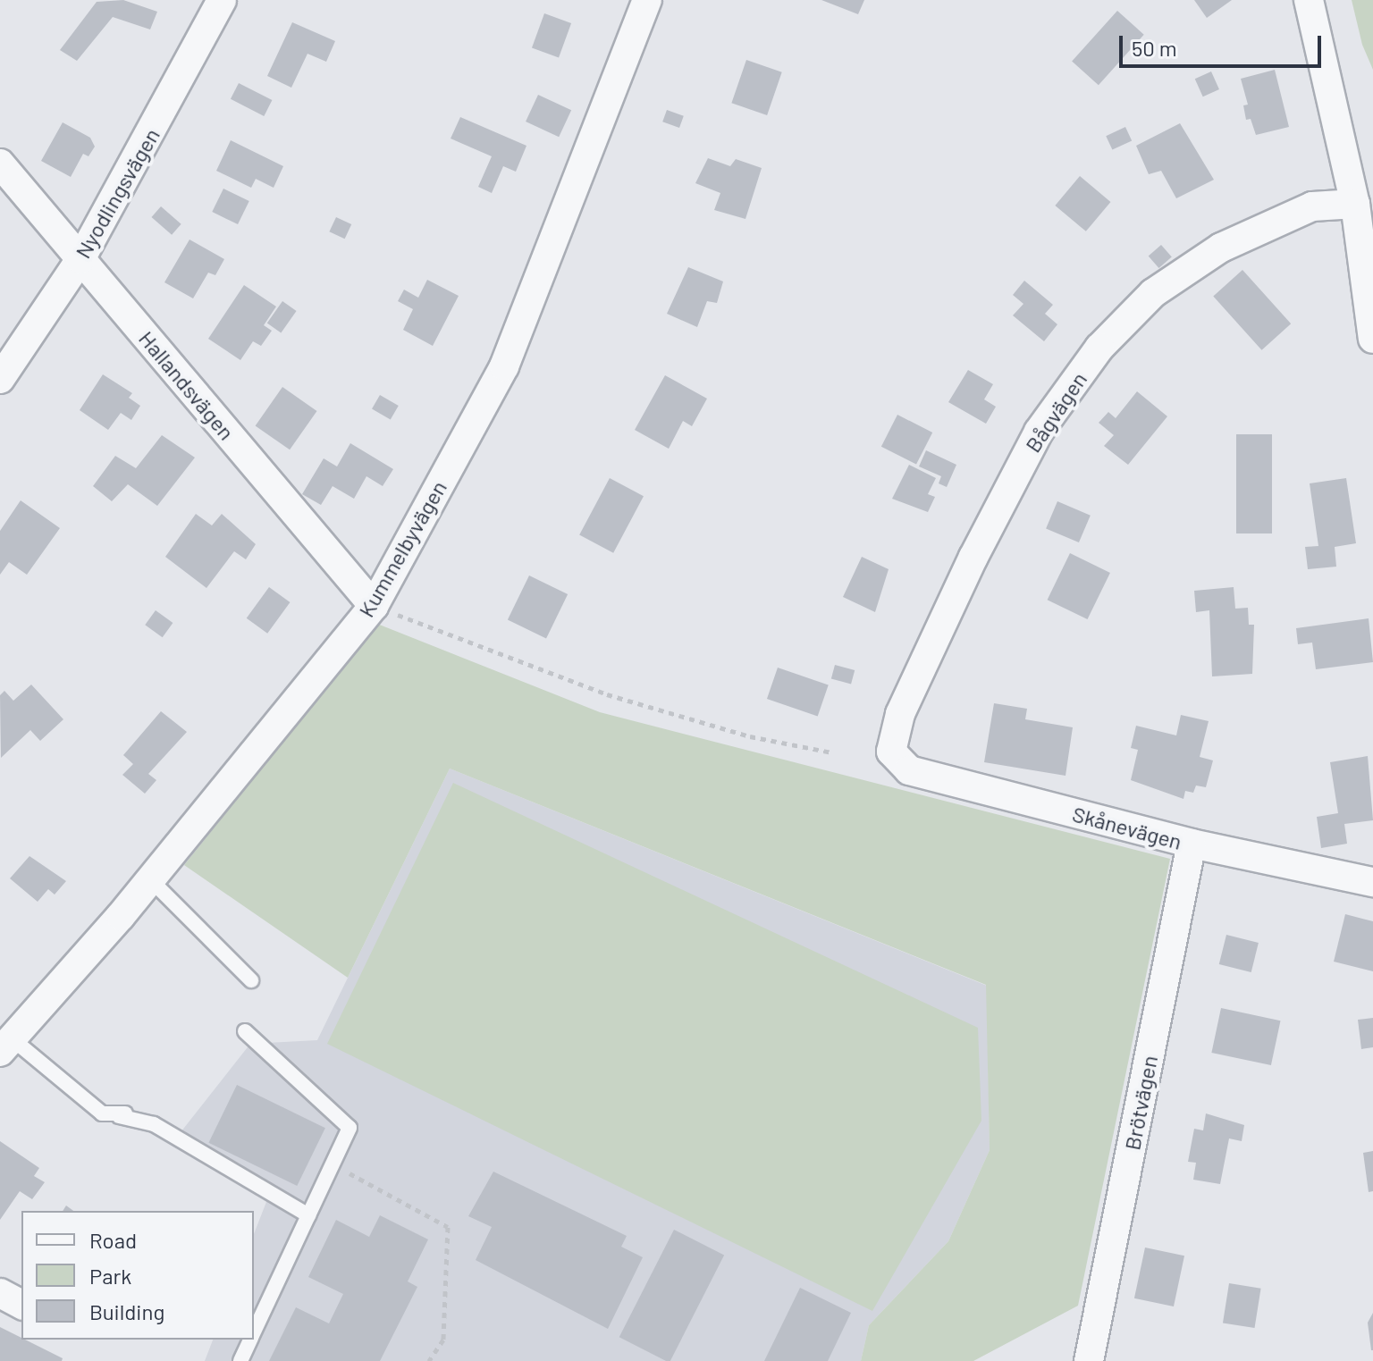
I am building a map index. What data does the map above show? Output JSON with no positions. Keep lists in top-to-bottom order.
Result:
{
  "streets": {
    "street": [
      "Nyodlingsvägen",
      "Hallandsvägen",
      "Bågvägen",
      "Kummelbyvägen",
      "Skånevägen",
      "Brötvägen"
    ]
  },
  "crossings": [
    ["Nyodlingsvägen", "Hallandsvägen"],
    ["Hallandsvägen", "Kummelbyvägen"],
    ["Bågvägen", "Skånevägen"],
    ["Skånevägen", "Brötvägen"]
  ],
  "legend": ["Road", "Park", "Building"],
  "scale_bar": "50 m"
}
